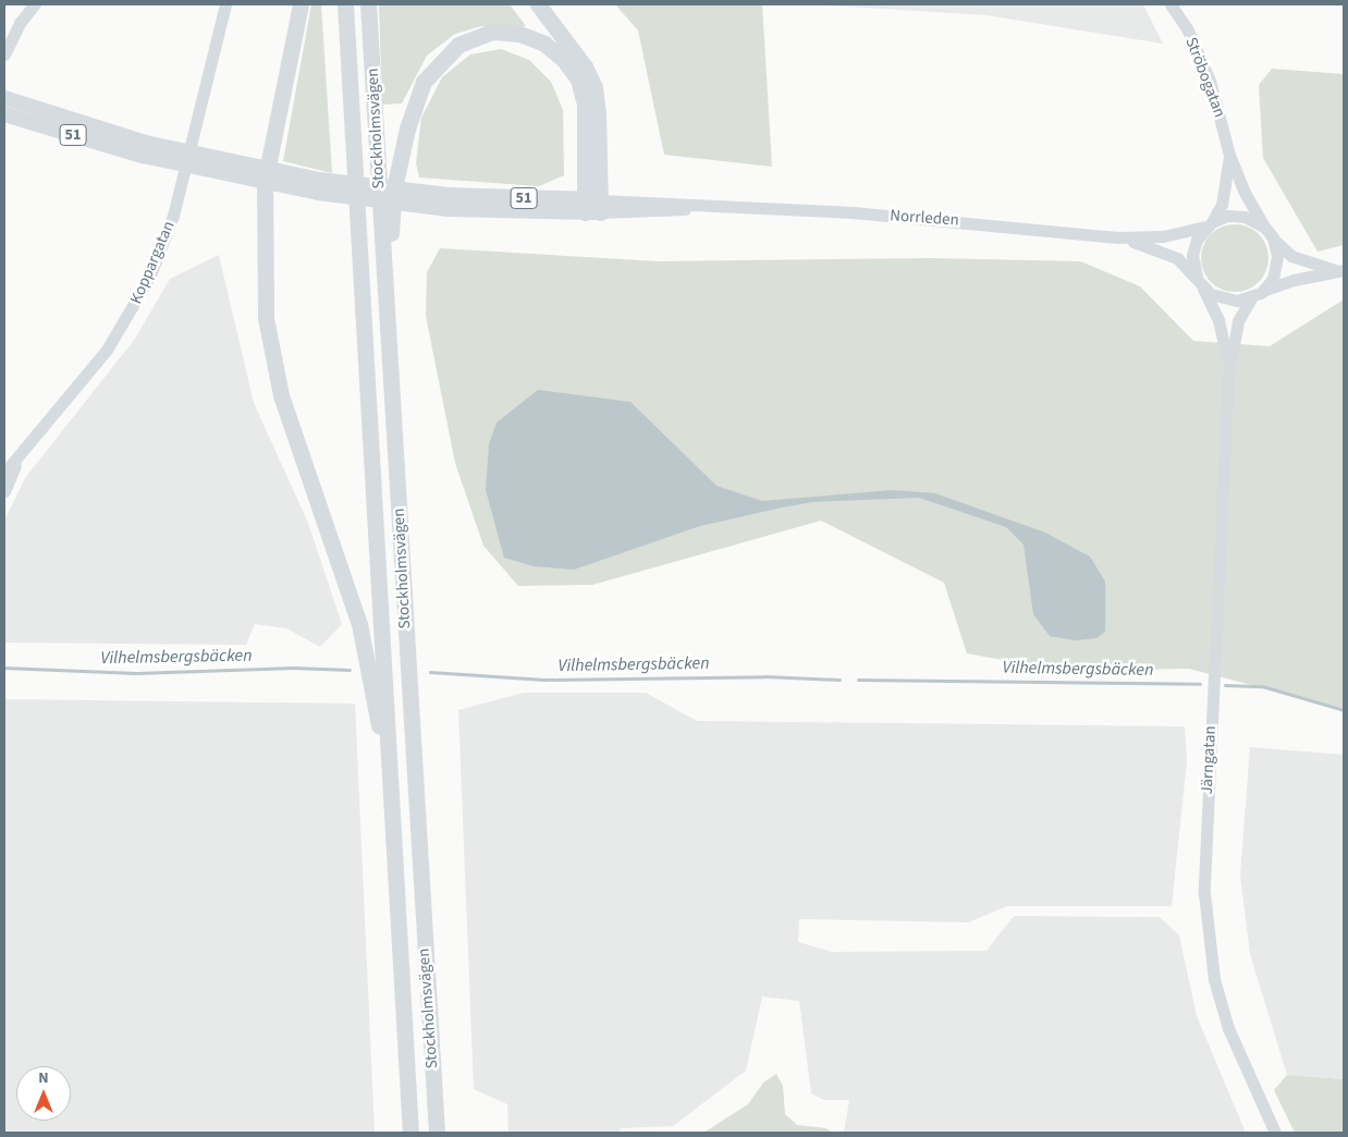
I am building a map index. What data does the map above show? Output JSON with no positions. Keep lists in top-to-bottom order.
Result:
{
  "streets": {
    "highway": ["Stockholmsvägen"],
    "main road": ["51"],
    "street": [
      "Ströbogatan",
      "Norrleden",
      "Koppargatan",
      "Järngatan"
    ]
  },
  "crossings": [
    ["Ströbogatan", "Järngatan"],
    ["51", "Norrleden"]
  ],
  "water": ["Vilhelmsbergsbäcken"],
  "north": "top"
}
